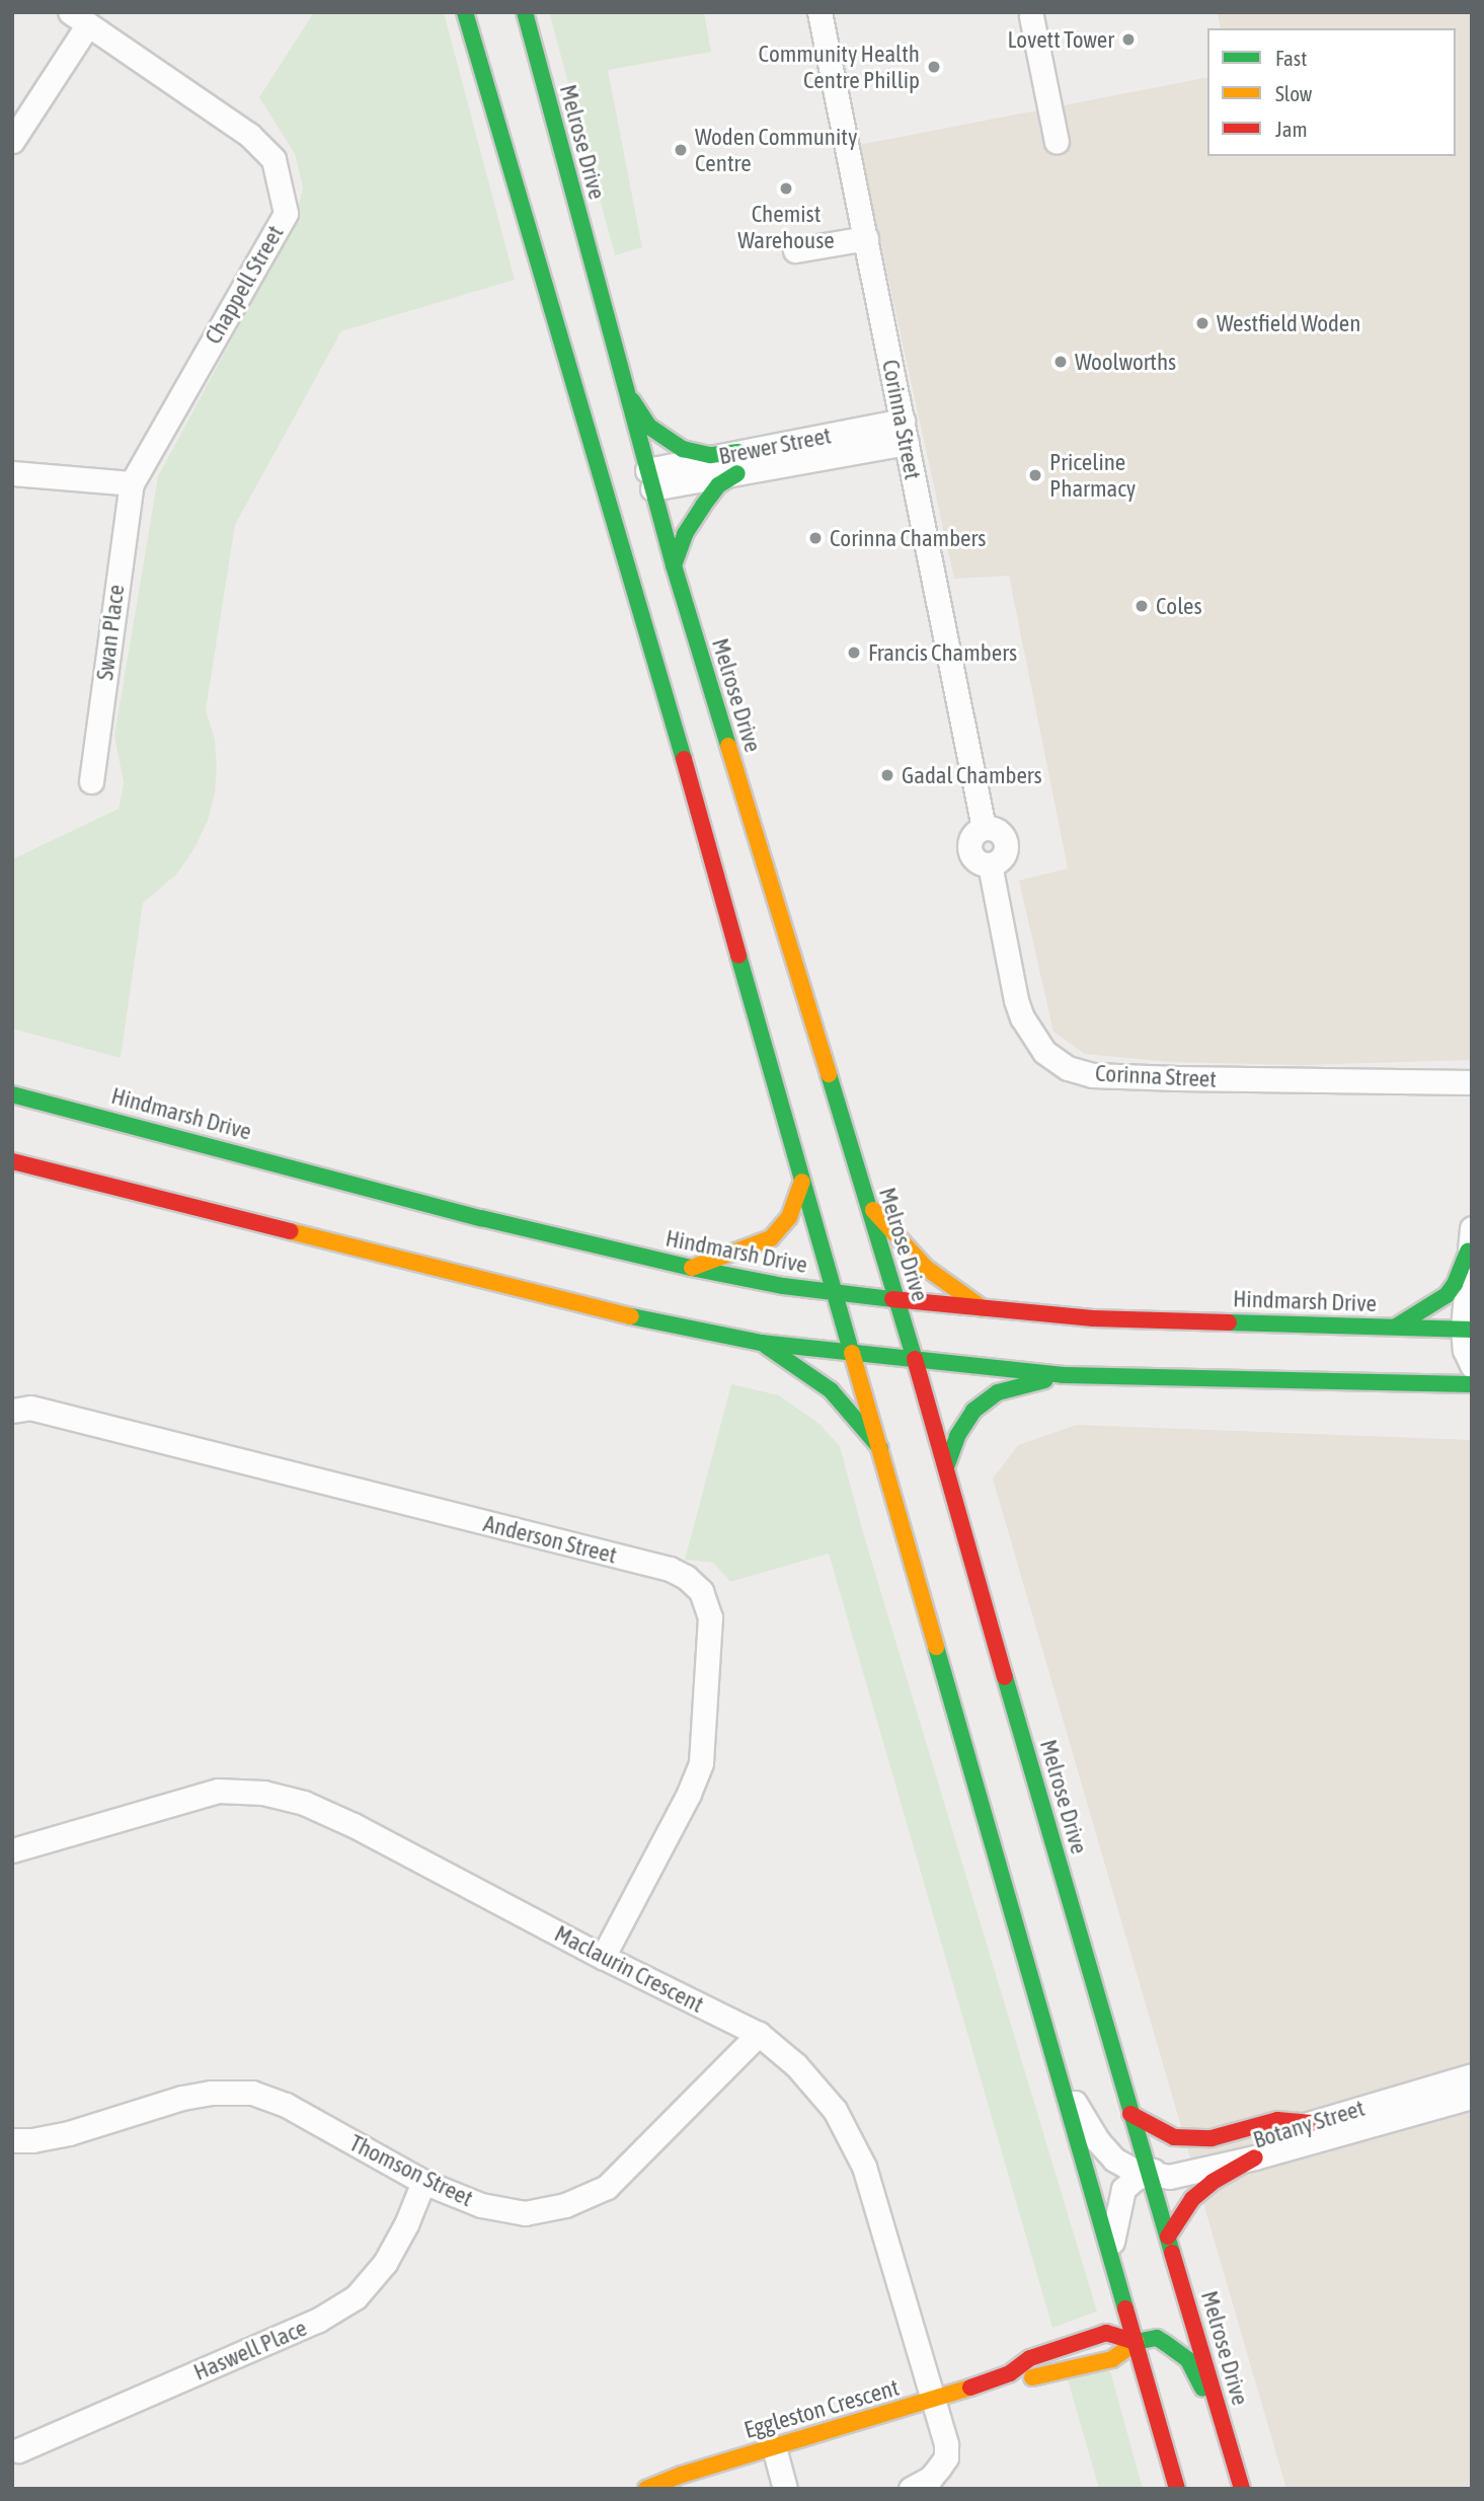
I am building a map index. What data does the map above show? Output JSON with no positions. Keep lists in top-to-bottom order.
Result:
{
  "streets": {
    "main road": ["Melrose Drive", "Hindmarsh Drive", "Eggleston Crescent"],
    "street": [
      "Chappell Street",
      "Corinna Street",
      "Brewer Street",
      "Swan Place",
      "Anderson Street",
      "Maclaurin Crescent",
      "Botany Street",
      "Thomson Street",
      "Haswell Place"
    ]
  },
  "crossings": [
    ["Melrose Drive", "Brewer Street"],
    ["Melrose Drive", "Hindmarsh Drive"],
    ["Melrose Drive", "Botany Street"],
    ["Melrose Drive", "Eggleston Crescent"],
    ["Chappell Street", "Swan Place"],
    ["Corinna Street", "Brewer Street"],
    ["Anderson Street", "Maclaurin Crescent"],
    ["Maclaurin Crescent", "Thomson Street"],
    ["Maclaurin Crescent", "Eggleston Crescent"],
    ["Thomson Street", "Haswell Place"]
  ],
  "places": [
    "Lovett Tower",
    "Community Health Centre Phillip",
    "Woden Community Centre",
    "Chemist Warehouse",
    "Westfield Woden",
    "Woolworths",
    "Priceline Pharmacy",
    "Corinna Chambers",
    "Coles",
    "Francis Chambers",
    "Gadal Chambers"
  ],
  "legend": ["Fast", "Slow", "Jam"]
}
